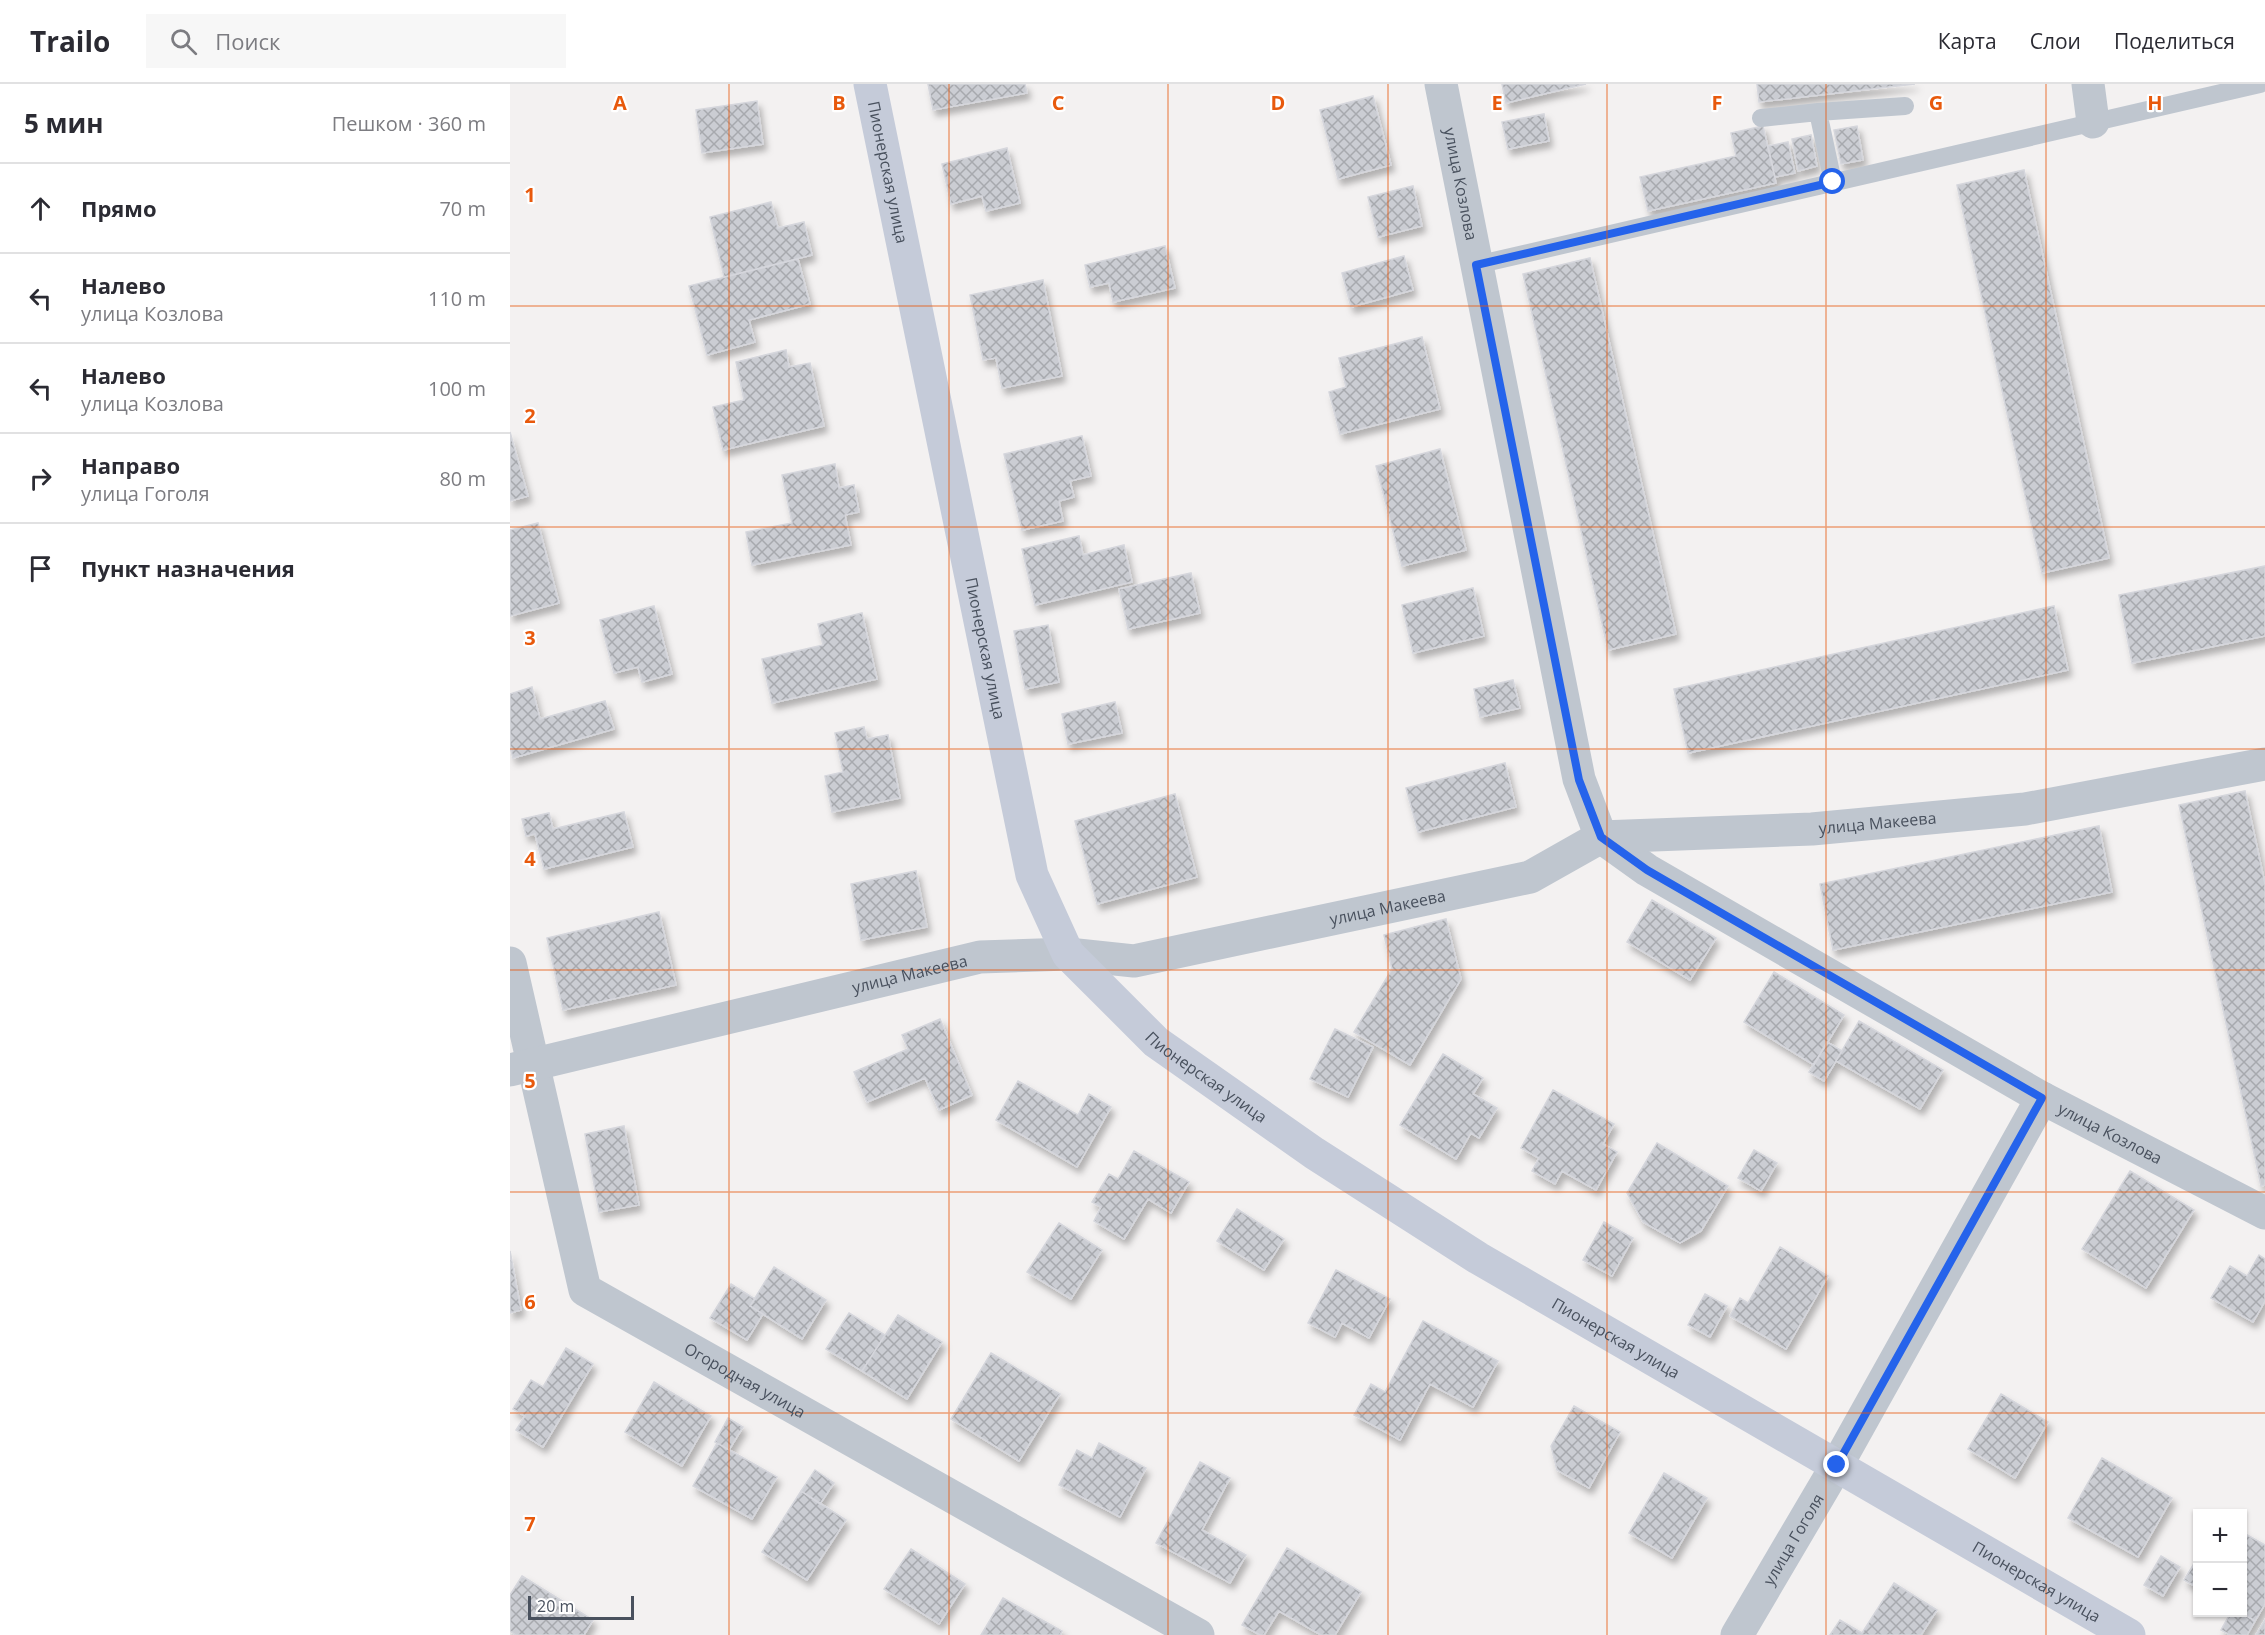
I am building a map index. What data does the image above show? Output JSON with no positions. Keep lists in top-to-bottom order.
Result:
{
  "streets": {
    "street": [
      "Пионерская улица",
      "улица Козлова",
      "улица Макеева",
      "Огородная улица",
      "улица Гоголя"
    ]
  },
  "crossings": [
    ["Пионерская улица", "улица Макеева"],
    ["Пионерская улица", "улица Гоголя"],
    ["улица Козлова", "улица Макеева"],
    ["улица Козлова", "улица Гоголя"],
    ["улица Макеева", "Огородная улица"]
  ],
  "scale_bar": "20 m",
  "page": {
    "header": "Trailo",
    "search": "Поиск",
    "nav": ["Карта", "Слои", "Поделиться"],
    "heading": ["5 мин", "Пешком · 360 m"],
    "list": [
      ["Прямо", "70 m"],
      ["Налево", "улица Козлова", "110 m"],
      ["Налево", "улица Козлова", "100 m"],
      ["Направо", "улица Гоголя", "80 m"],
      "Пункт назначения"
    ],
    "map_buttons": ["+", "−"],
    "scale": "20 m"
  },
  "grid": {
    "columns": [
      "A",
      "B",
      "C",
      "D",
      "E",
      "F",
      "G",
      "H"
    ],
    "rows": [
      "1",
      "2",
      "3",
      "4",
      "5",
      "6",
      "7"
    ]
  }
}
